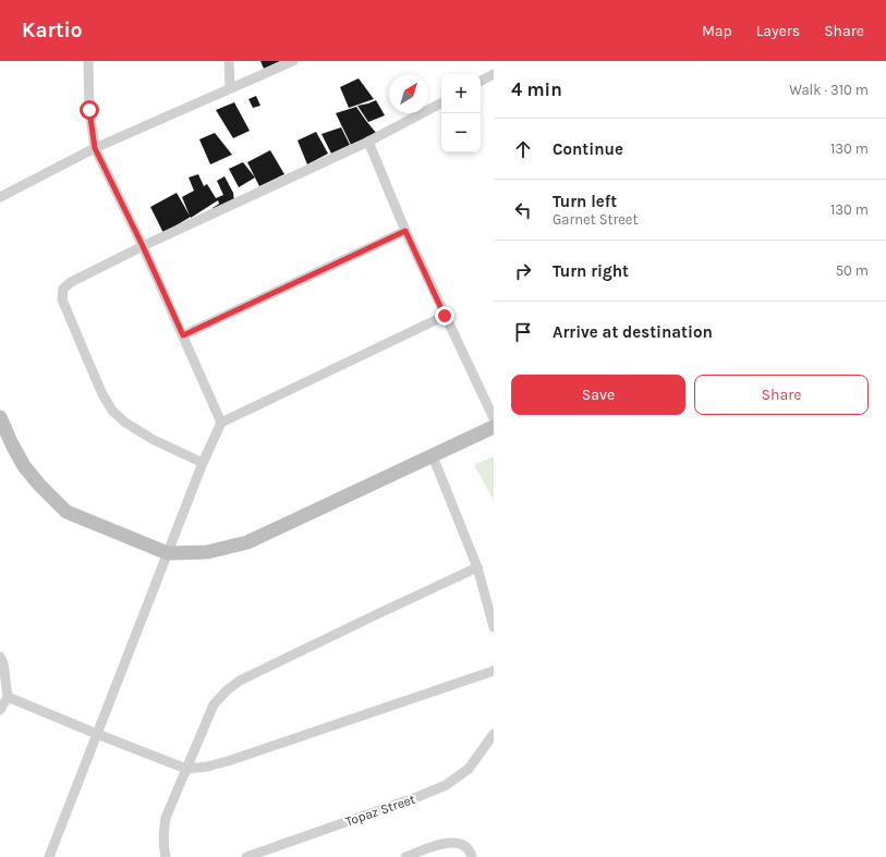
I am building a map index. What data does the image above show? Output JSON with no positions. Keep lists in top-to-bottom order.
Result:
{
  "streets": {
    "street": ["Topaz Street"]
  },
  "north": "top right",
  "page": {
    "header": "Kartio",
    "nav": ["Map", "Layers", "Share"],
    "heading": ["4 min", "Walk · 310 m"],
    "map_buttons": ["+", "−"],
    "list": [
      ["Continue", "130 m"],
      ["Turn left", "Garnet Street", "130 m"],
      ["Turn right", "50 m"],
      "Arrive at destination"
    ],
    "buttons": ["Save", "Share"]
  }
}
